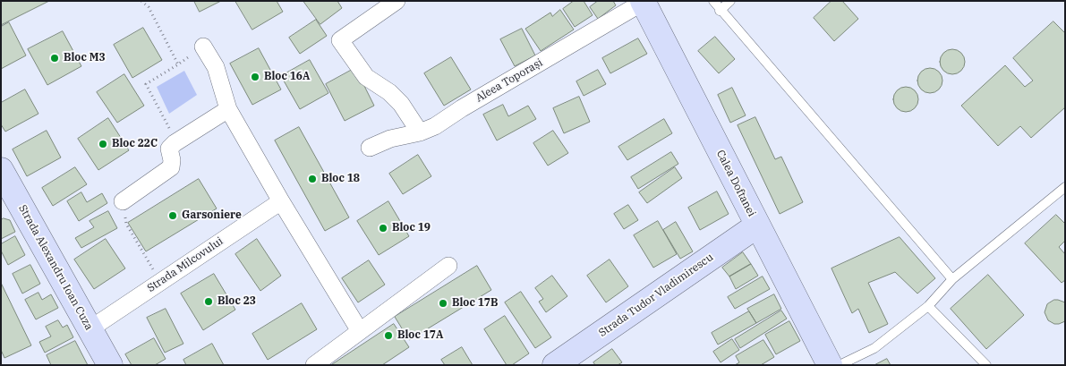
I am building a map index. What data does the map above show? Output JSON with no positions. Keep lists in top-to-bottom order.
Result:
{
  "streets": {
    "street": [
      "Aleea Toporași",
      "Calea Doftanei",
      "Strada Milcovului",
      "Strada Alexandru Ioan Cuza",
      "Strada Tudor Vladimirescu"
    ]
  },
  "crossings": [
    ["Aleea Toporași", "Calea Doftanei"],
    ["Calea Doftanei", "Strada Tudor Vladimirescu"],
    ["Strada Milcovului", "Strada Alexandru Ioan Cuza"]
  ],
  "places": [
    "Bloc M3",
    "Bloc 16A",
    "Bloc 22C",
    "Bloc 18",
    "Garsoniere",
    "Bloc 19",
    "Bloc 23",
    "Bloc 17B",
    "Bloc 17A"
  ]
}
